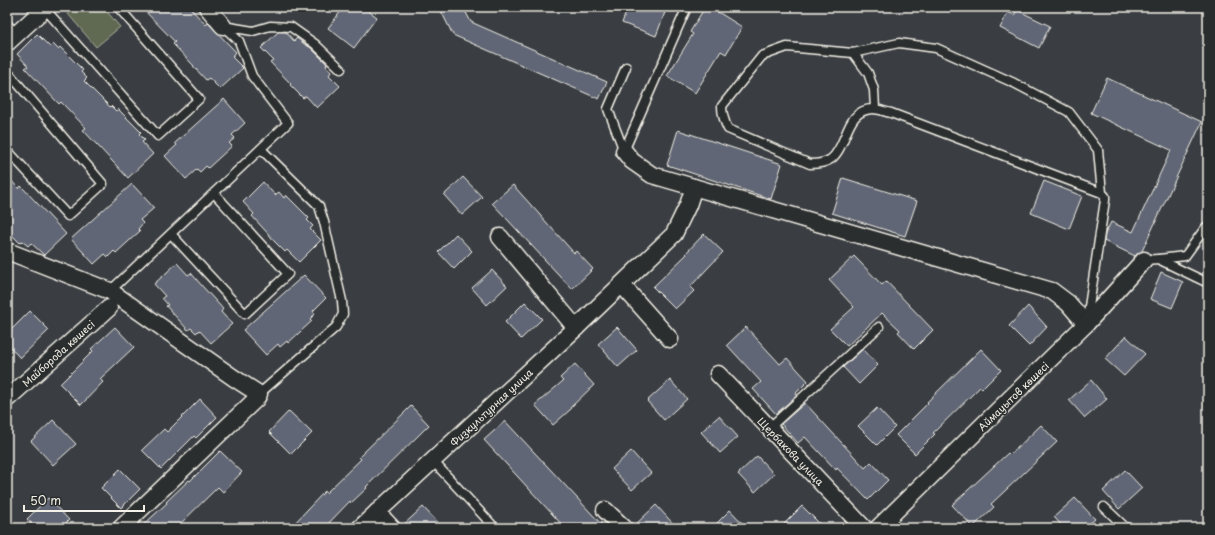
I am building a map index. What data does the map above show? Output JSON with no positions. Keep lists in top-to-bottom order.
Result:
{
  "streets": {
    "street": [
      "Майборода көшесі",
      "Аймауытов көшесі",
      "Физкультурная улица",
      "Щербакова улица"
    ]
  },
  "scale_bar": "50 m"
}
